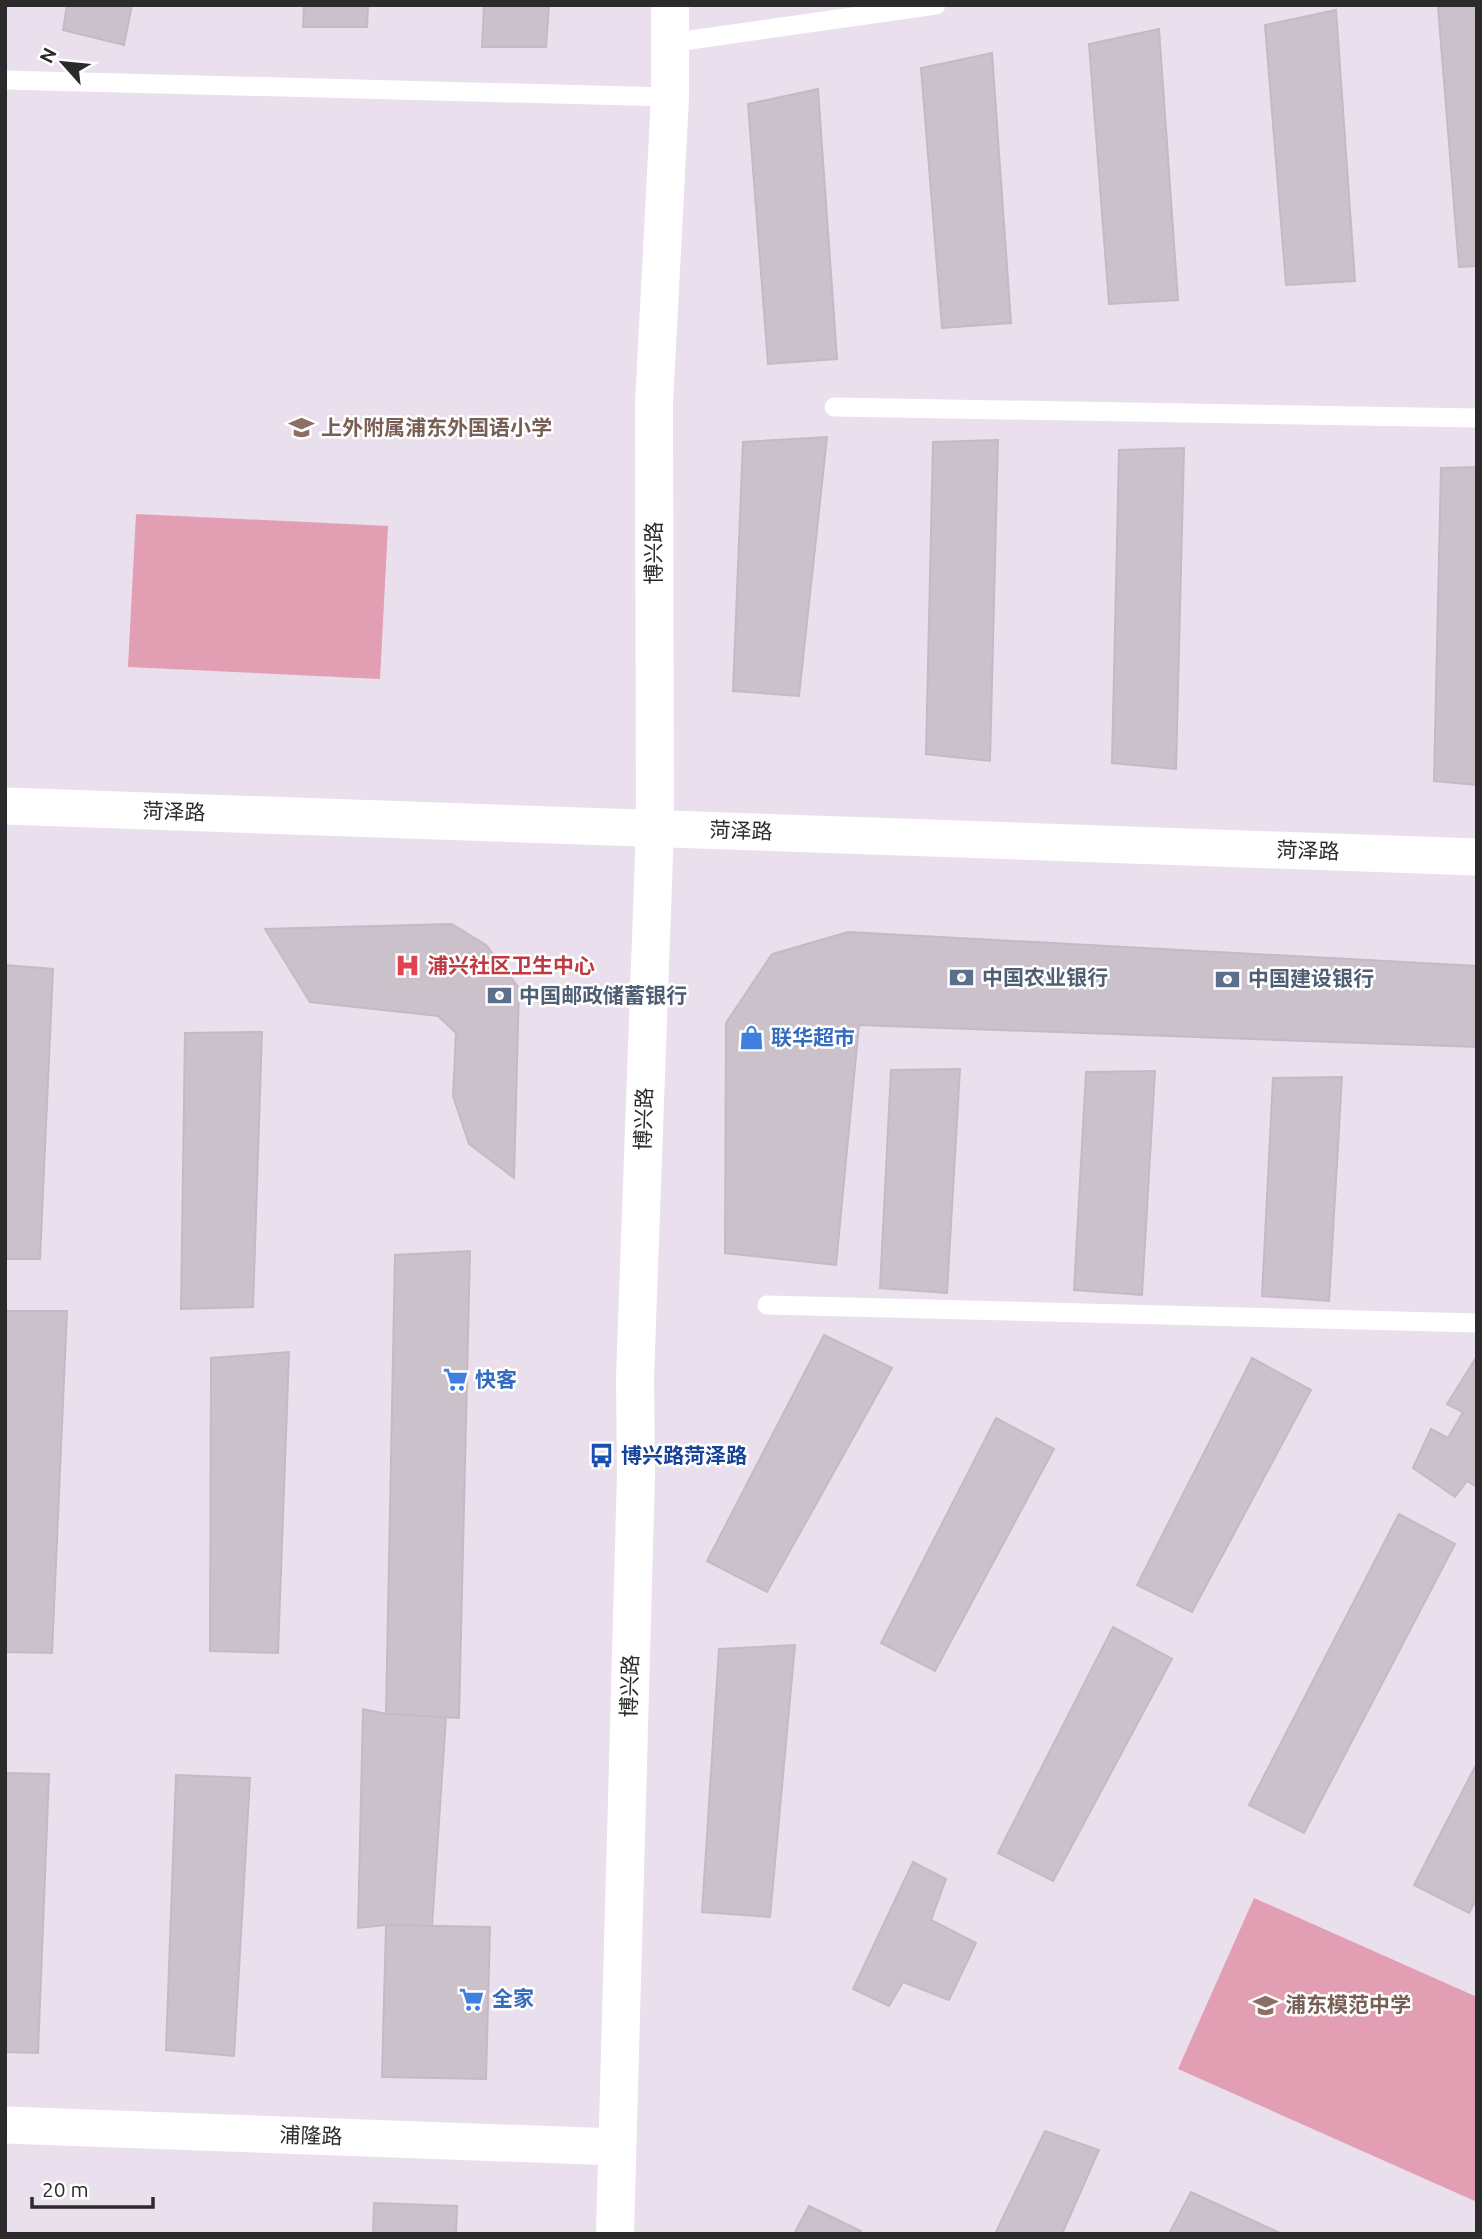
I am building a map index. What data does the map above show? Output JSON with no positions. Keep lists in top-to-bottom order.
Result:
{
  "streets": {
    "street": ["博兴路", "菏泽路", "浦隆路"]
  },
  "crossings": [
    ["博兴路", "菏泽路"],
    ["博兴路", "浦隆路"]
  ],
  "places": {
    "school or university": ["上外附属浦东外国语小学", "浦东模范中学"],
    "hospital": ["浦兴社区卫生中心"],
    "bank": ["中国农业银行", "中国建设银行", "中国邮政储蓄银行"],
    "shop": ["联华超市"],
    "supermarket": ["快客", "全家"],
    "bus stop": ["博兴路菏泽路"]
  },
  "scale_bar": "20 m",
  "north": "top left"
}
